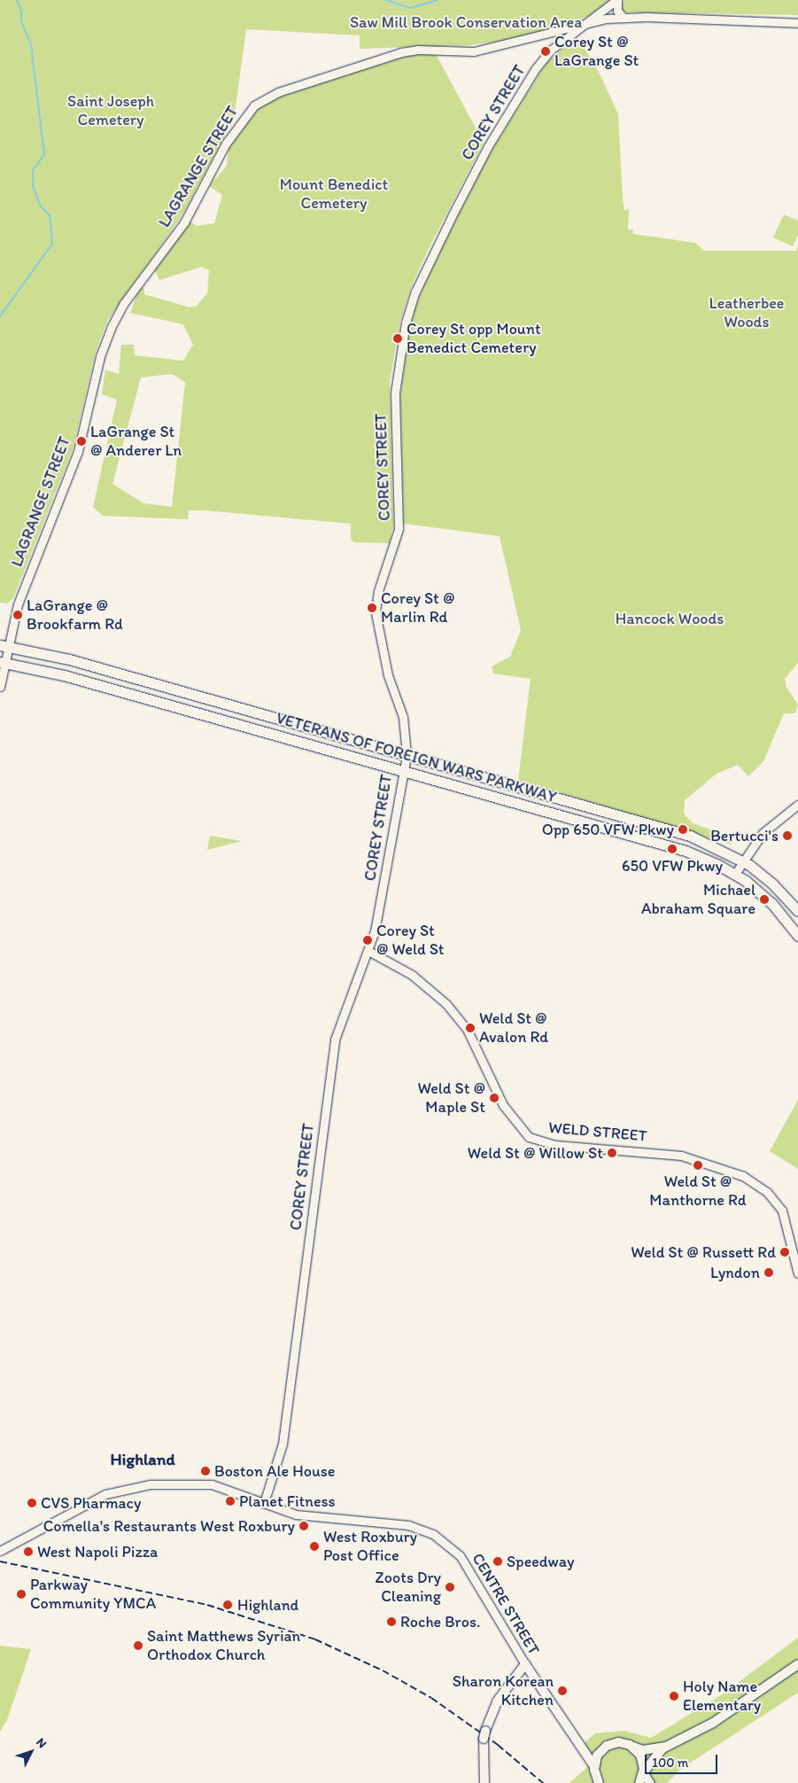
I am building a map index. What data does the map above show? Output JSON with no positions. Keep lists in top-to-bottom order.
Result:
{
  "streets": {
    "highway": ["VETERANS OF FOREIGN WARS PARKWAY"],
    "main road": ["CENTRE STREET"],
    "street": ["COREY STREET", "LAGRANGE STREET", "WELD STREET"]
  },
  "crossings": [
    ["COREY STREET", "LAGRANGE STREET"],
    ["COREY STREET", "VETERANS OF FOREIGN WARS PARKWAY"],
    ["COREY STREET", "WELD STREET"],
    ["COREY STREET", "CENTRE STREET"],
    ["LAGRANGE STREET", "VETERANS OF FOREIGN WARS PARKWAY"]
  ],
  "districts": ["Highland"],
  "parks": [
    "Saw Mill Brook Conservation Area",
    "Saint Joseph Cemetery",
    "Mount Benedict Cemetery",
    "Leatherbee Woods",
    "Hancock Woods"
  ],
  "places": [
    "Corey St @ LaGrange St",
    "Corey St opp Mount Benedict Cemetery",
    "LaGrange St @ Anderer Ln",
    "Corey St @ Marlin Rd",
    "LaGrange @ Brookfarm Rd",
    "Opp 650 VFW Pkwy",
    "Bertucci's",
    "650 VFW Pkwy",
    "Michael Abraham Square",
    "Corey St @ Weld St",
    "Weld St @ Avalon Rd",
    "Weld St @ Maple St",
    "Weld St @ Willow St",
    "Weld St @ Manthorne Rd",
    "Weld St @ Russett Rd",
    "Lyndon",
    "Boston Ale House",
    "Planet Fitness",
    "CVS Pharmacy",
    "Comella's Restaurants West Roxbury",
    "West Roxbury Post Office",
    "West Napoli Pizza",
    "Speedway",
    "Zoots Dry Cleaning",
    "Parkway Community YMCA",
    "Highland",
    "Roche Bros.",
    "Saint Matthews Syrian Orthodox Church",
    "Sharon Korean Kitchen",
    "Holy Name Elementary"
  ],
  "scale_bar": "100 m",
  "north": "top right"
}
